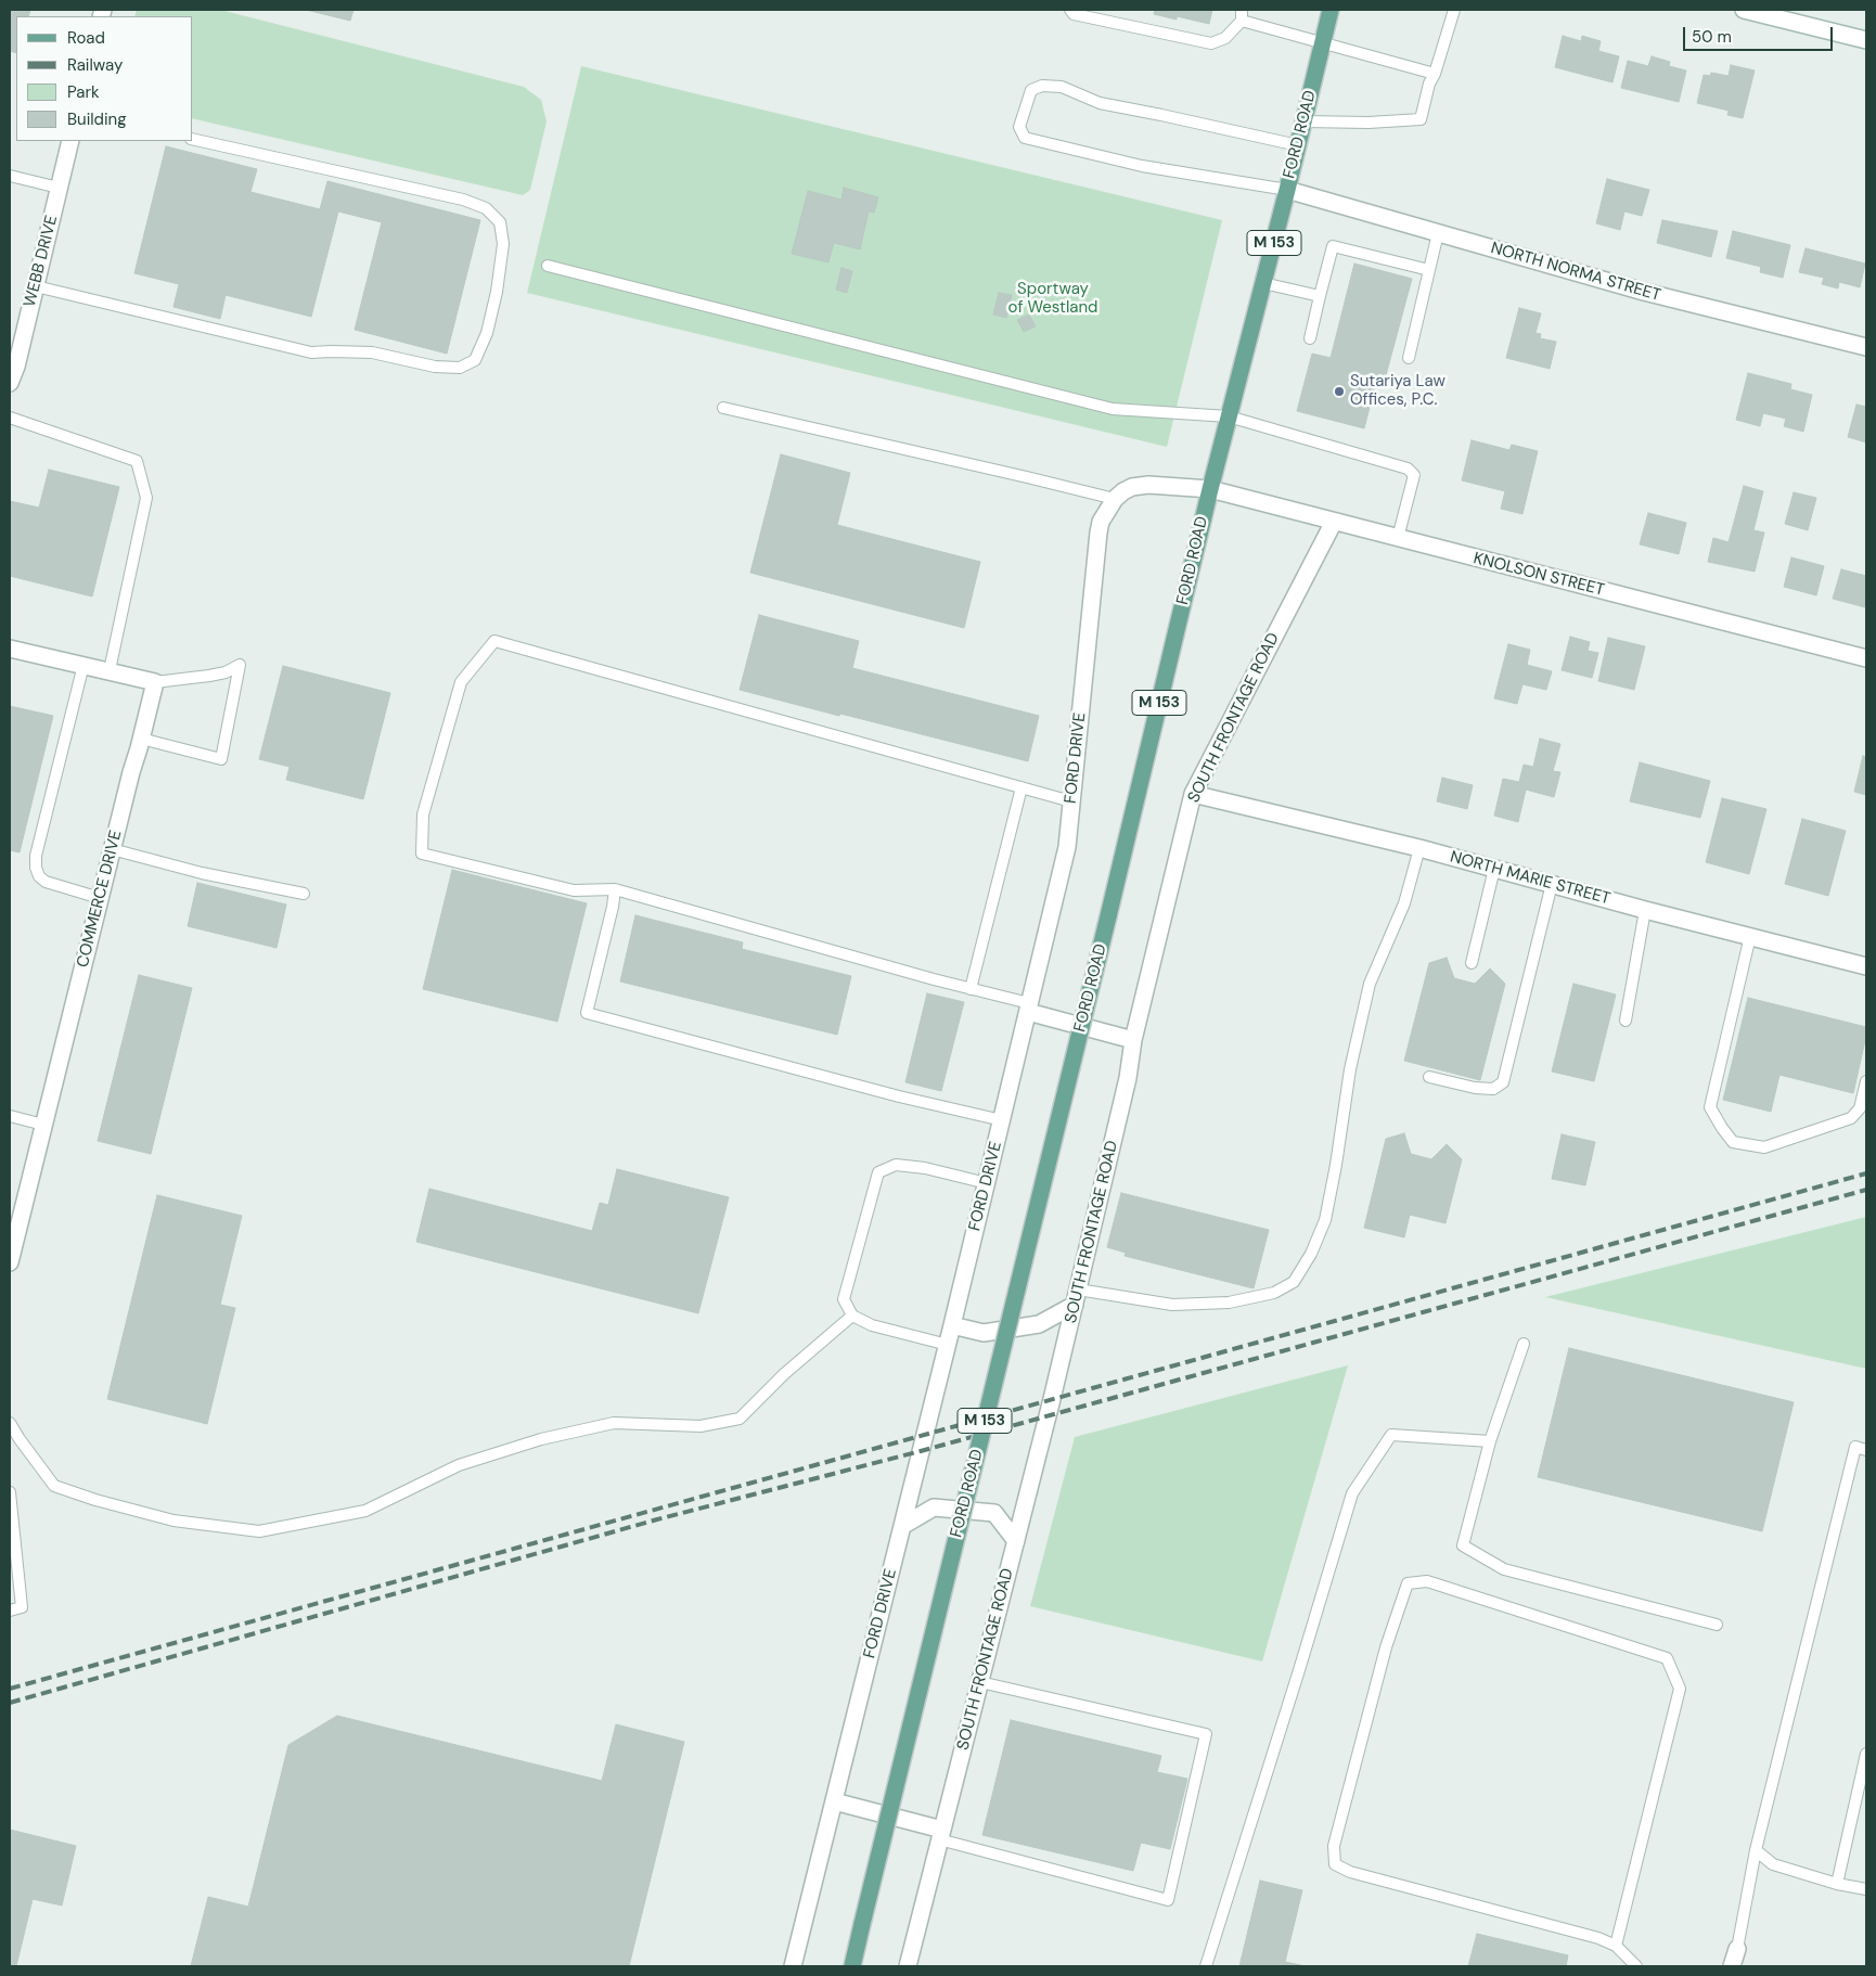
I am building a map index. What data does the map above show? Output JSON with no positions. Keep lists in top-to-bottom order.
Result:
{
  "streets": {
    "main road": ["FORD ROAD", "M 153"],
    "street": [
      "WEBB DRIVE",
      "NORTH NORMA STREET",
      "KNOLSON STREET",
      "SOUTH FRONTAGE ROAD",
      "FORD DRIVE",
      "NORTH MARIE STREET",
      "COMMERCE DRIVE"
    ]
  },
  "crossings": [
    ["FORD ROAD", "NORTH NORMA STREET"],
    ["FORD ROAD", "KNOLSON STREET"],
    ["FORD ROAD", "FORD DRIVE"],
    ["KNOLSON STREET", "SOUTH FRONTAGE ROAD"],
    ["KNOLSON STREET", "FORD DRIVE"],
    ["SOUTH FRONTAGE ROAD", "NORTH MARIE STREET"]
  ],
  "parks": ["Sportway of Westland"],
  "places": ["Sutariya Law Offices, P.C."],
  "legend": [
    "Road",
    "Railway",
    "Park",
    "Building"
  ],
  "scale_bar": "50 m"
}
